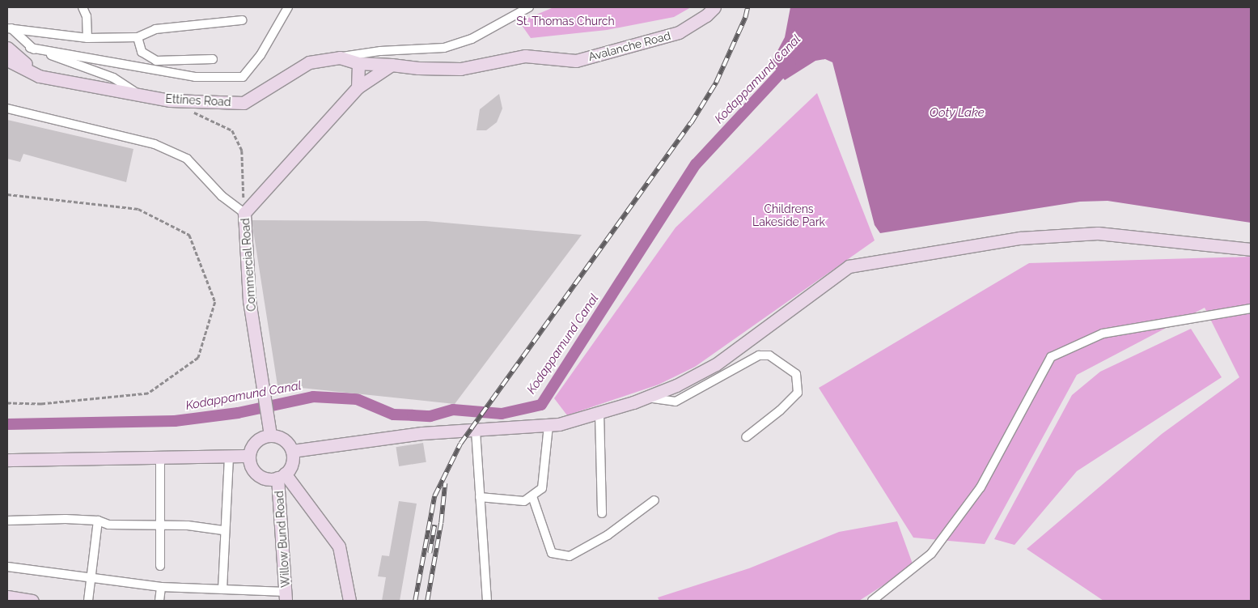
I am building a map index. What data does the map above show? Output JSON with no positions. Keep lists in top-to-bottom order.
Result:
{
  "streets": {
    "street": [
      "Avalanche Road",
      "Ettines Road",
      "Commercial Road",
      "Willow Bund Road"
    ]
  },
  "crossings": [
    ["Avalanche Road", "Ettines Road"],
    ["Avalanche Road", "Commercial Road"],
    ["Commercial Road", "Willow Bund Road"]
  ],
  "water": ["Kodappamund Canal", "Ooty Lake"],
  "parks": ["St. Thomas Church", "Childrens Lakeside Park"]
}
